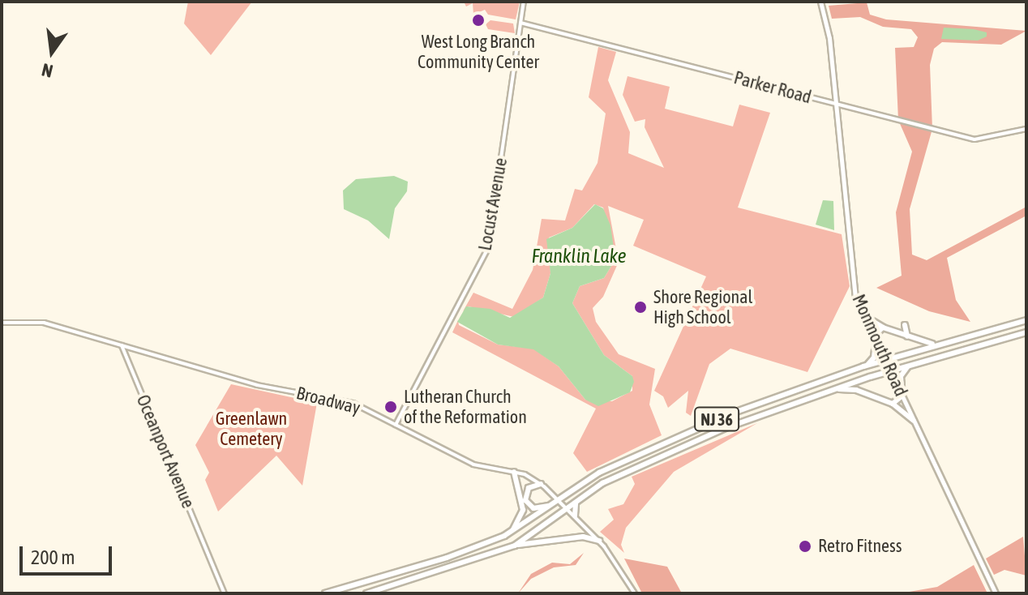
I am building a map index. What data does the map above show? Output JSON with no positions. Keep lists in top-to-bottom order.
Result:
{
  "streets": {
    "highway": ["NJ 36"],
    "main road": ["Monmouth Road"],
    "street": [
      "Parker Road",
      "Locust Avenue",
      "Broadway",
      "Oceanport Avenue"
    ]
  },
  "crossings": [
    ["Parker Road", "Locust Avenue"],
    ["Parker Road", "Monmouth Road"],
    ["Locust Avenue", "Broadway"],
    ["Monmouth Road", "NJ 36"],
    ["Broadway", "NJ 36"],
    ["Broadway", "Oceanport Avenue"]
  ],
  "water": ["Franklin Lake"],
  "parks": ["Greenlawn Cemetery"],
  "places": [
    "West Long Branch Community Center",
    "Shore Regional High School",
    "Lutheran Church of the Reformation",
    "Retro Fitness"
  ],
  "scale_bar": "200 m",
  "north": "bottom"
}
